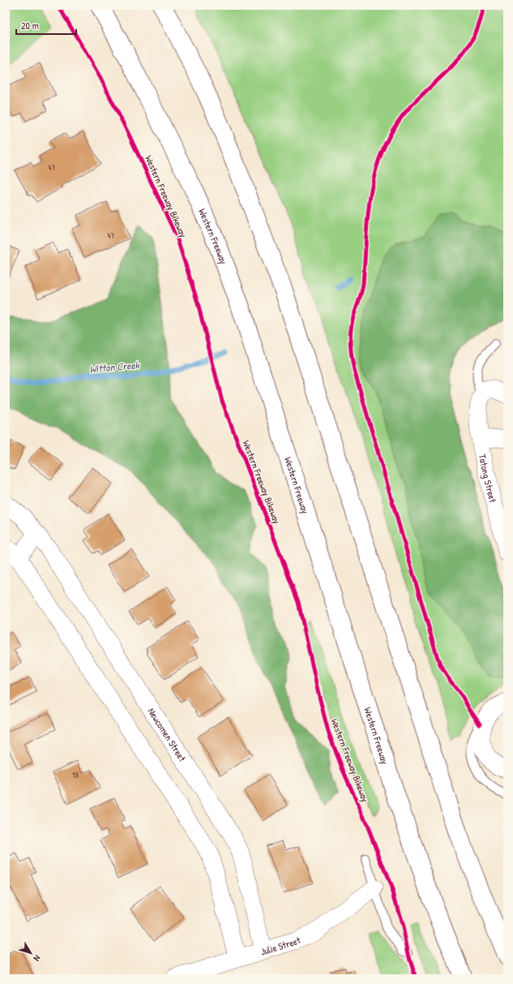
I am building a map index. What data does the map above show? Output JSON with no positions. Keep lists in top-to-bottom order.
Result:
{
  "streets": {
    "highway": ["Western Freeway"],
    "street": ["Tatong Street", "Newcomen Street", "Julie Street"],
    "cycle path": ["Western Freeway Bikeway"]
  },
  "crossings": [
    ["Newcomen Street", "Julie Street"]
  ],
  "water": ["Witton Creek"],
  "house_numbers": ["47", "47", "18"],
  "scale_bar": "20 m",
  "north": "bottom right"
}
